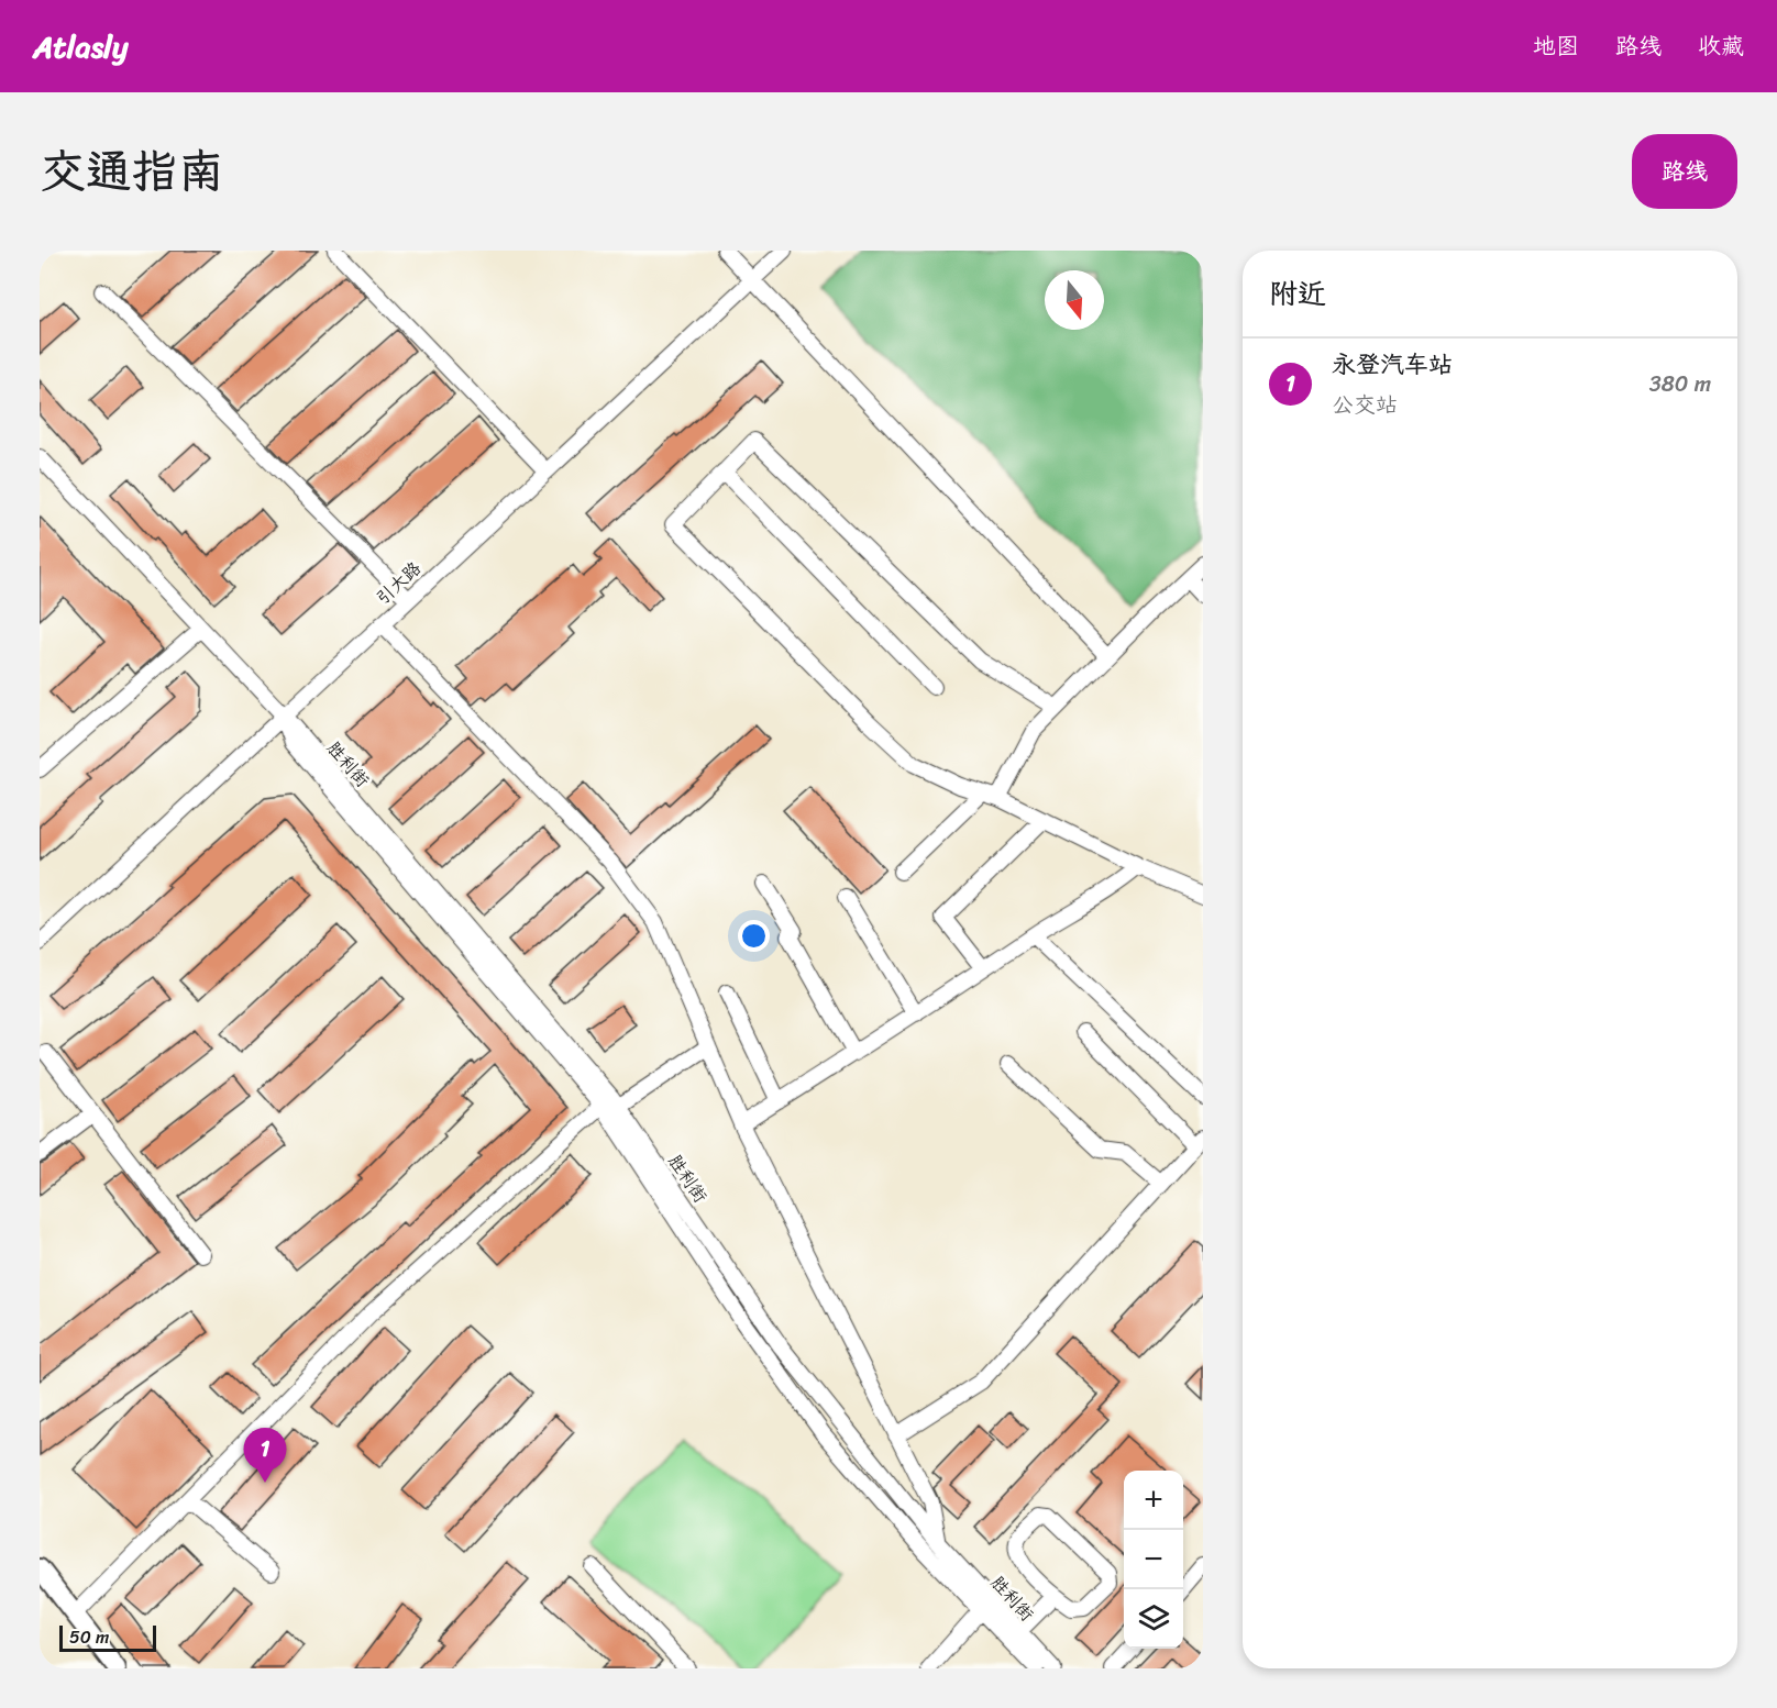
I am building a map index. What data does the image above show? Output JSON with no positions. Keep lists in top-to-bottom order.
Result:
{
  "streets": {
    "street": ["引大路", "胜利街"]
  },
  "crossings": [
    ["引大路", "胜利街"]
  ],
  "scale_bar": "50 m",
  "north": "bottom",
  "page": {
    "header": "Atlasly",
    "nav": ["地图", "路线", "收藏"],
    "title": "交通指南",
    "buttons": "路线",
    "heading": "附近",
    "list": [
      {
        "mark": "1",
        "name": "永登汽车站",
        "note": "公交站",
        "value": "380 m"
      }
    ],
    "pins": "1",
    "map_buttons": ["+", "−"],
    "scale": "50 m"
  }
}
